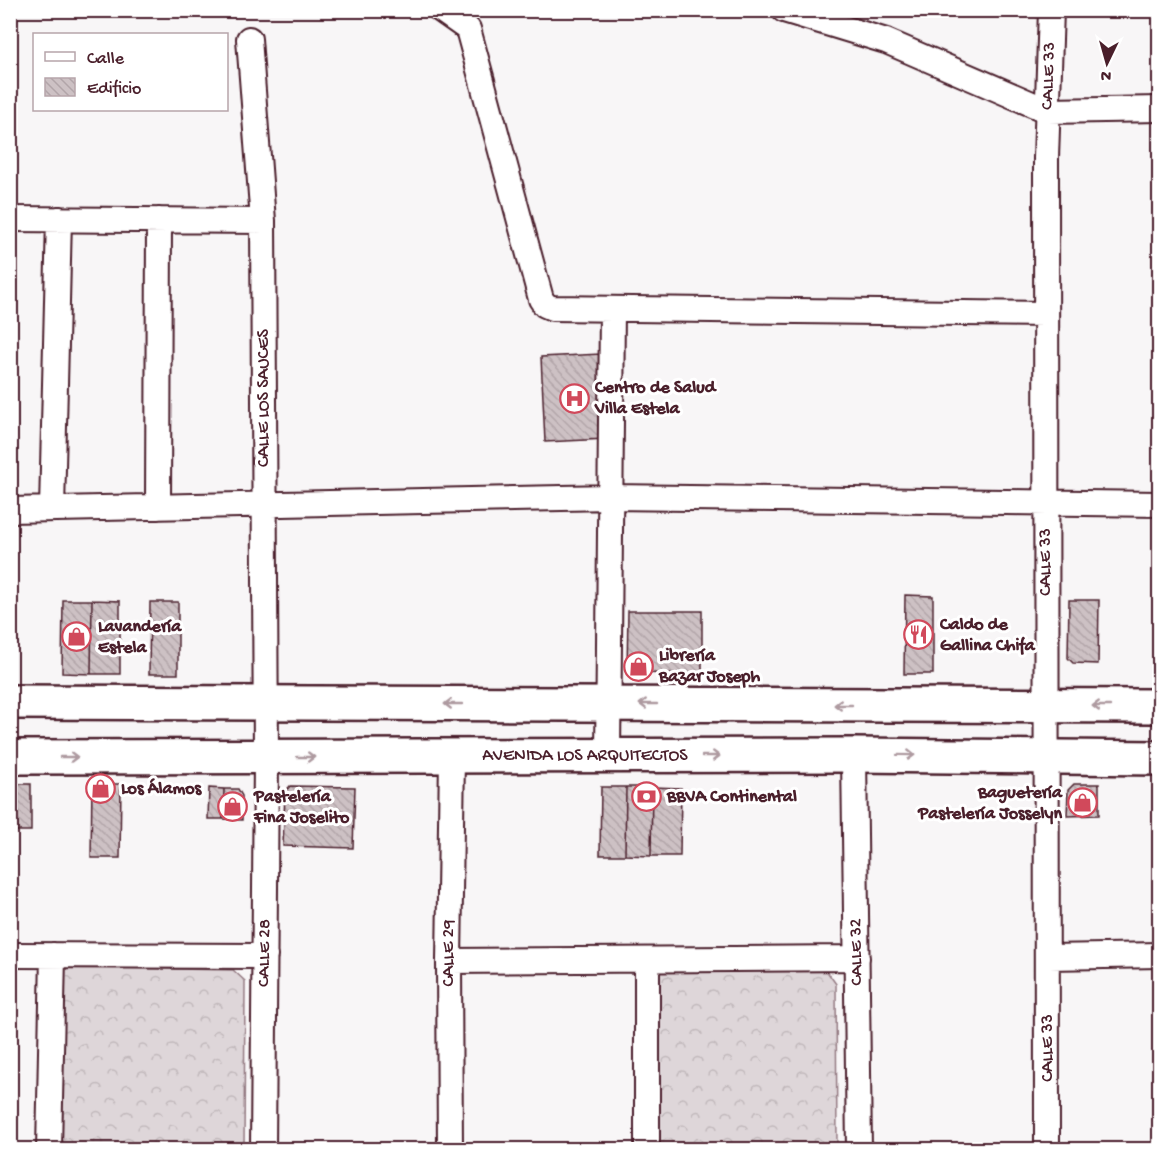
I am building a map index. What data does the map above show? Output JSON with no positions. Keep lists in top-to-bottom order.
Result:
{
  "streets": {
    "main road": ["AVENIDA LOS ARQUITECTOS"],
    "street": [
      "CALLE 33",
      "CALLE LOS SAUCES",
      "CALLE 32",
      "CALLE 28",
      "CALLE 29"
    ]
  },
  "crossings": [
    ["CALLE 33", "AVENIDA LOS ARQUITECTOS"],
    ["CALLE LOS SAUCES", "AVENIDA LOS ARQUITECTOS"],
    ["CALLE LOS SAUCES", "CALLE 28"],
    ["AVENIDA LOS ARQUITECTOS", "CALLE 32"],
    ["AVENIDA LOS ARQUITECTOS", "CALLE 28"],
    ["AVENIDA LOS ARQUITECTOS", "CALLE 29"]
  ],
  "places": {
    "hospital": ["Centro de Salud Villa Estela"],
    "restaurant": ["Caldo de Gallina Chifa"],
    "shop": [
      "Lavandería Estela",
      "Librería Bazar Joseph",
      "Los Álamos",
      "Baguetería Pastelería Josselyn",
      "Pastelería Fina Joselito"
    ],
    "bank": ["BBVA Continental"]
  },
  "legend": ["Calle", "Edificio"],
  "north": "bottom"
}
